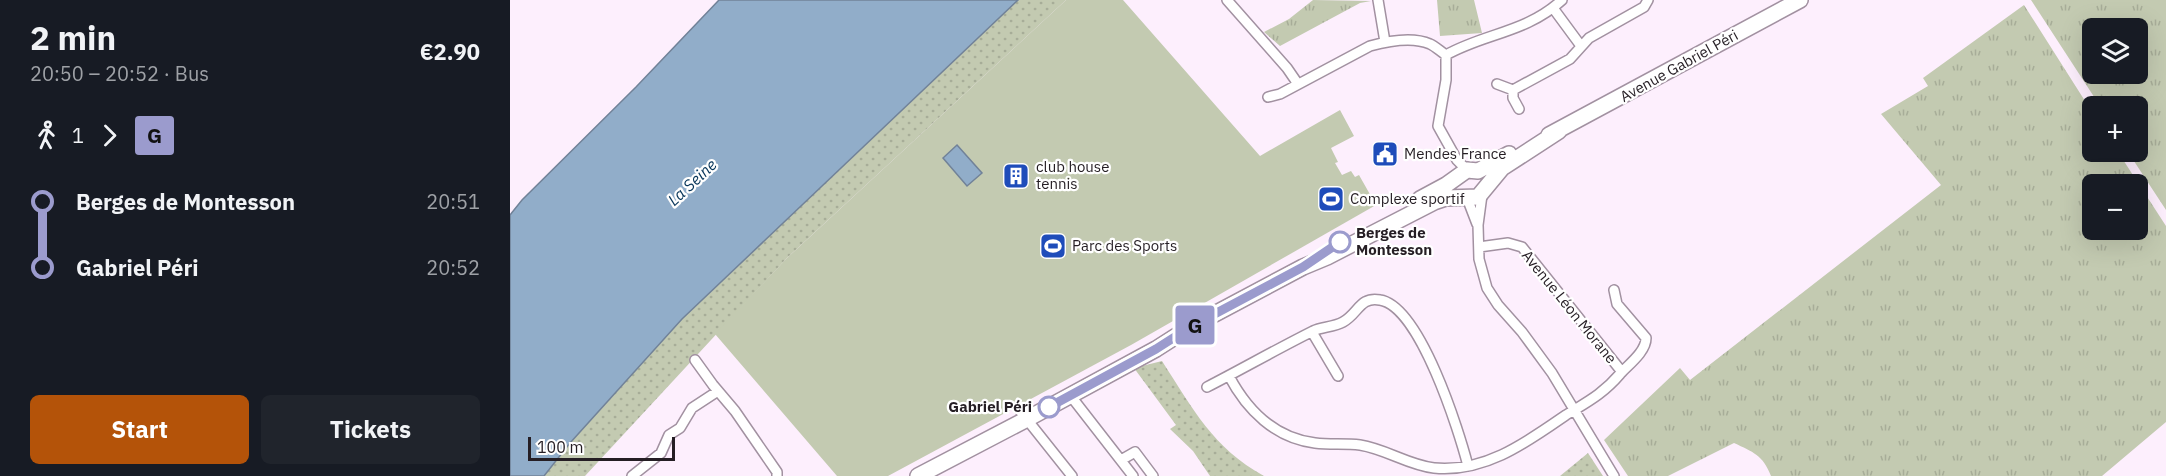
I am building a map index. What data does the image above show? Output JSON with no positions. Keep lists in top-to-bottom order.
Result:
{
  "streets": {
    "main road": ["Avenue Gabriel Péri"],
    "street": ["Avenue Léon Morane"]
  },
  "water": ["La Seine"],
  "places": {
    "public building": ["Mendes France"],
    "building": ["club house tennis"],
    "sports": ["Complexe sportif", "Parc des Sports"],
    "other": ["Berges de Montesson", "Gabriel Péri"]
  },
  "lines": ["bus line G"],
  "scale_bar": "100 m",
  "page": {
    "heading": ["2 min", "20:50 – 20:52 · Bus", "€2.90"],
    "on_map": "G",
    "map_buttons": ["+", "−"],
    "legs": ["1", "G"],
    "list": [
      {
        "name": "Berges de Montesson",
        "value": "20:51"
      },
      {
        "name": "Gabriel Péri",
        "value": "20:52"
      }
    ],
    "buttons": ["Start", "Tickets"],
    "scale": "100 m"
  }
}
